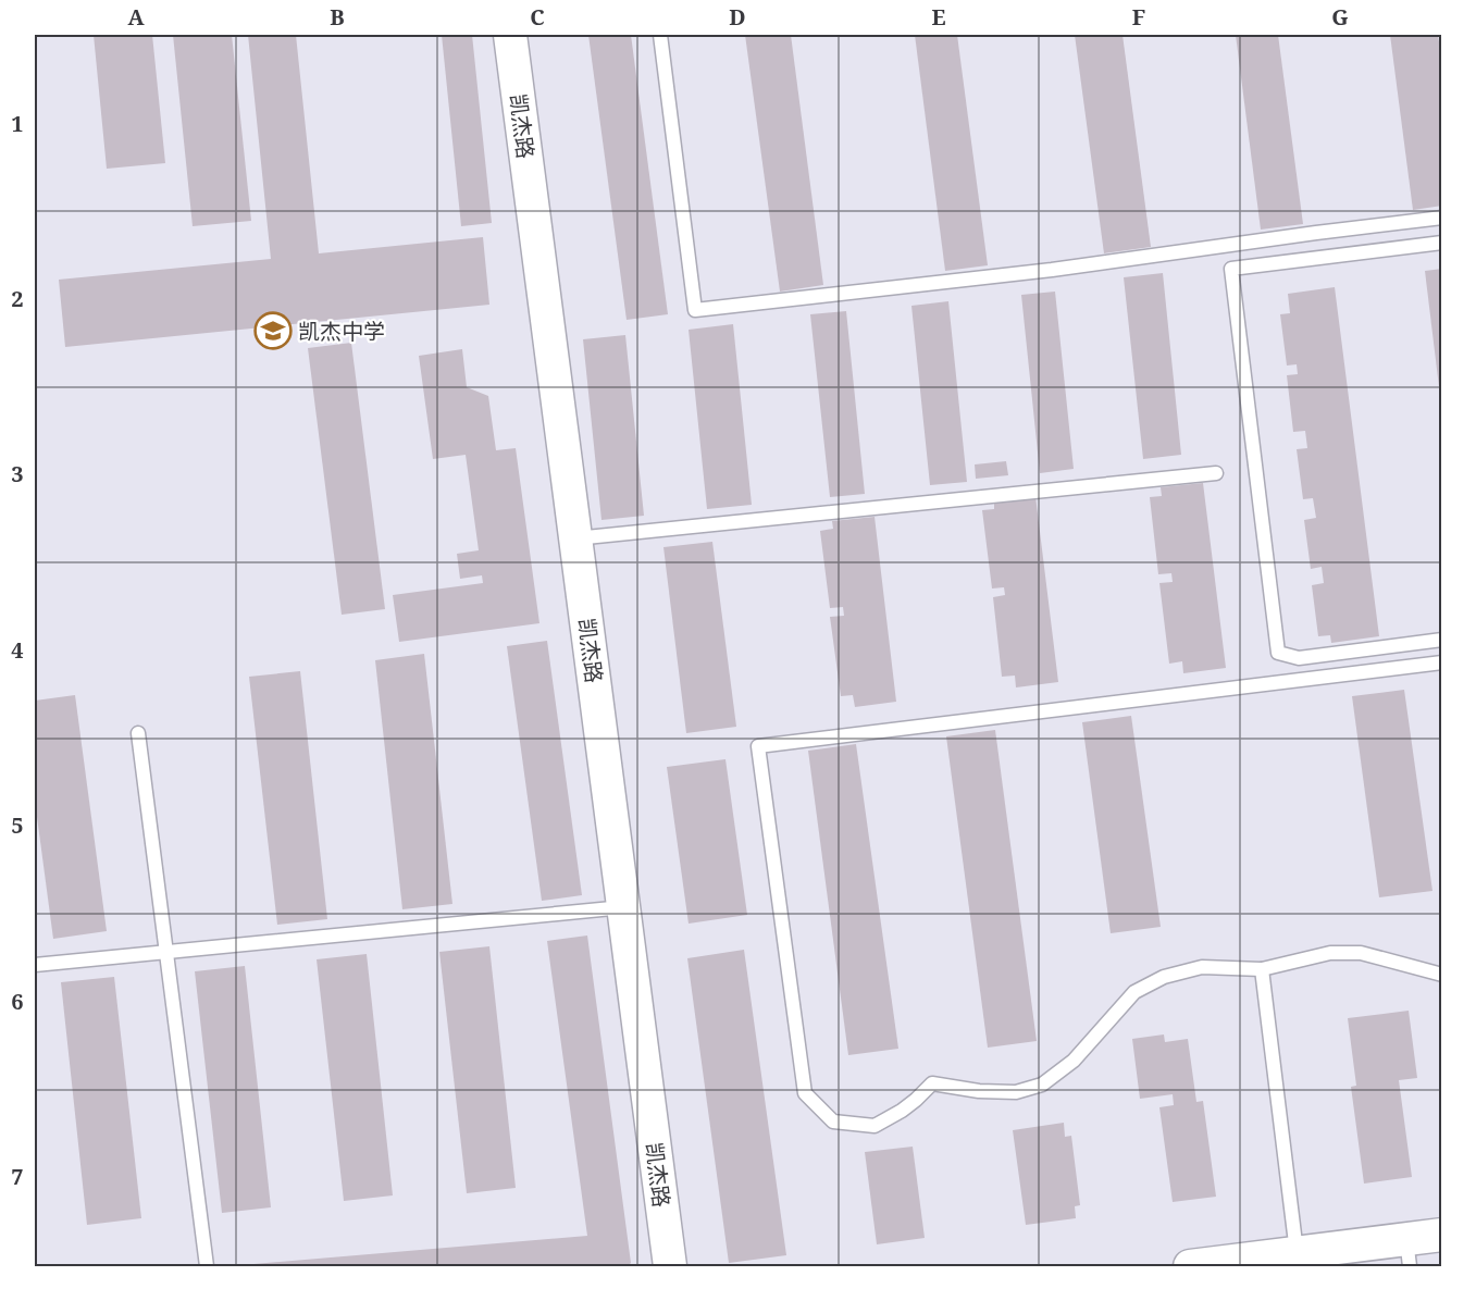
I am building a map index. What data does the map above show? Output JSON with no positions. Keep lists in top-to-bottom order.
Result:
{
  "streets": {
    "street": ["凯杰路"]
  },
  "places": {
    "school or university": ["凯杰中学"]
  },
  "grid": {
    "columns": [
      "A",
      "B",
      "C",
      "D",
      "E",
      "F",
      "G"
    ],
    "rows": [
      "1",
      "2",
      "3",
      "4",
      "5",
      "6",
      "7"
    ]
  }
}
